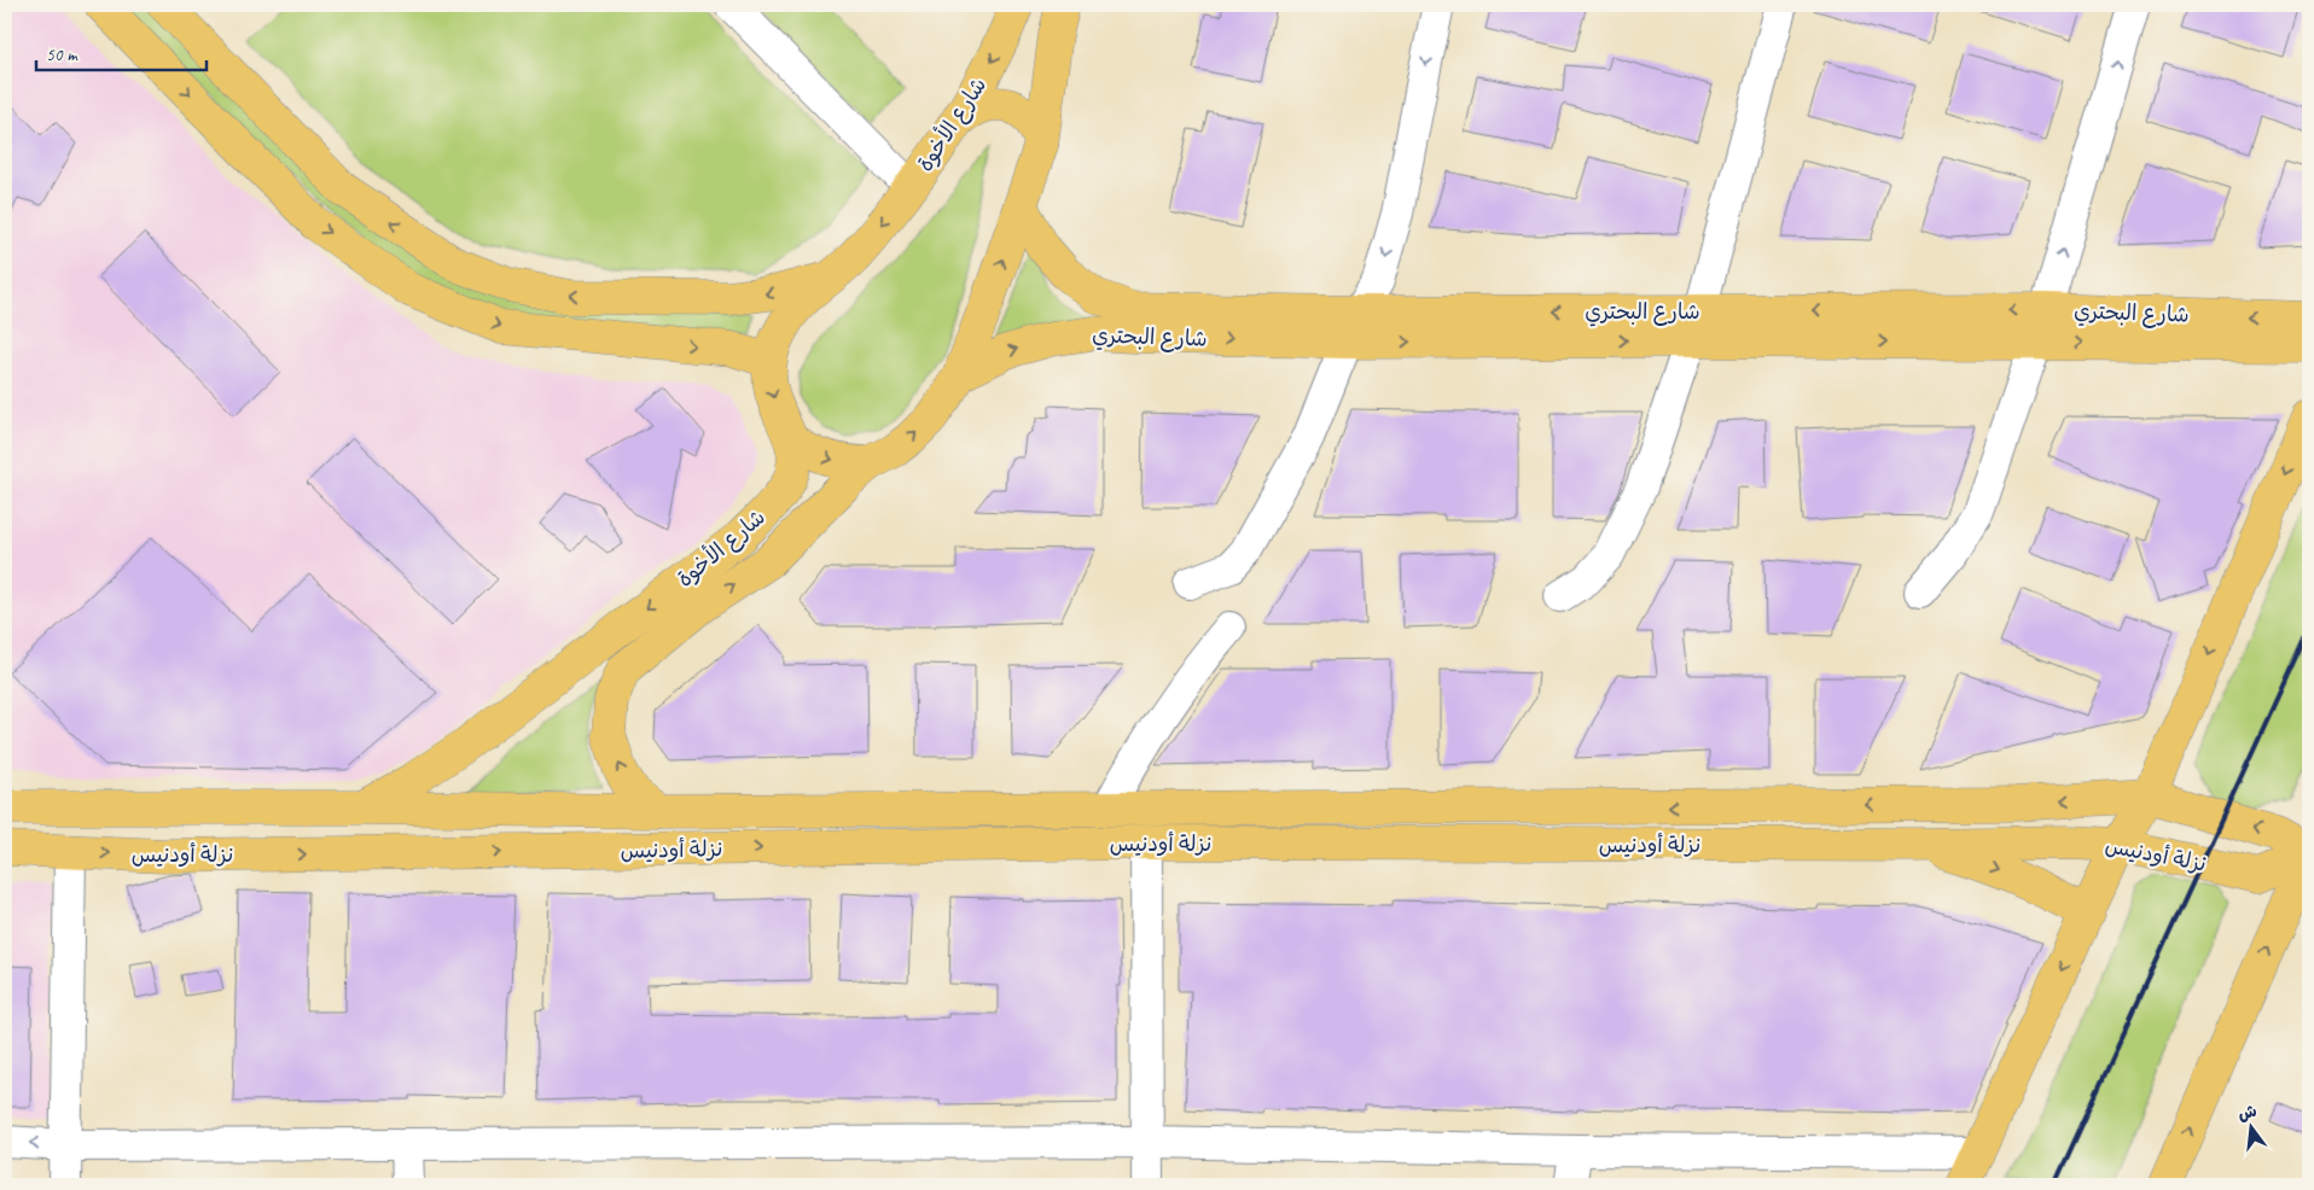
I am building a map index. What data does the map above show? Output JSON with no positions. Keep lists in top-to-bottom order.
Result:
{
  "streets": {
    "main road": ["شارع الأخوة", "شارع البحتري", "نزلة أودنيس"]
  },
  "crossings": [
    ["شارع الأخوة", "شارع البحتري"]
  ],
  "scale_bar": "50 m",
  "north": "top"
}
